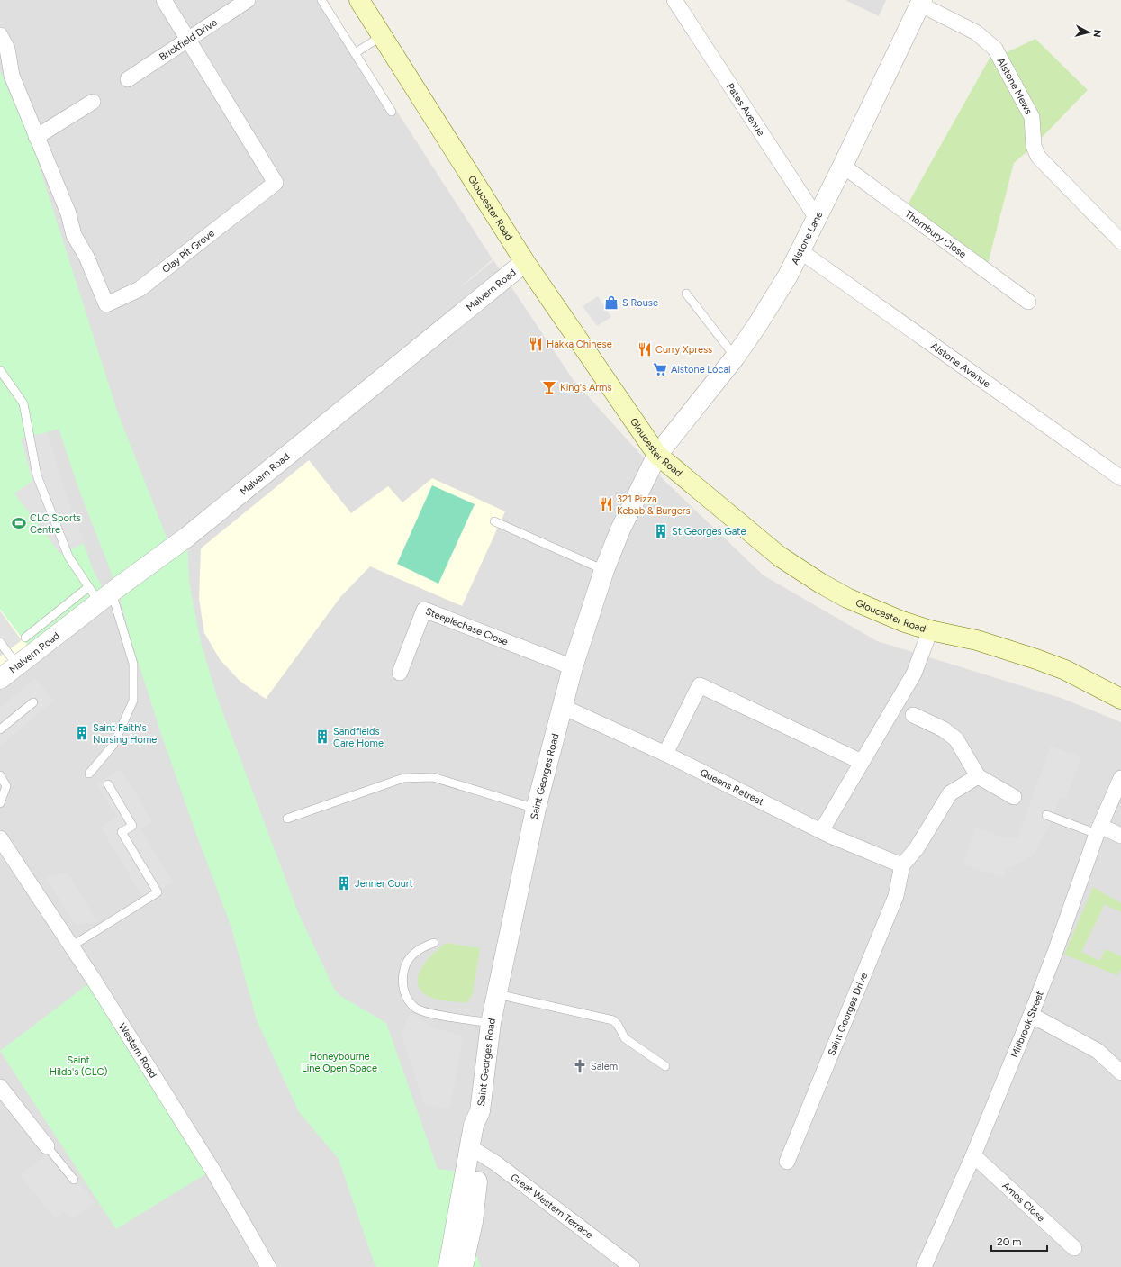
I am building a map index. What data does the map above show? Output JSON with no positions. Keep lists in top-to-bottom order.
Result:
{
  "streets": {
    "main road": ["Gloucester Road"],
    "street": [
      "Brickfield Drive",
      "Alstone Mews",
      "Pates Avenue",
      "Thornbury Close",
      "Alstone Lane",
      "Clay Pit Grove",
      "Malvern Road",
      "Alstone Avenue",
      "Steeplechase Close",
      "Saint Georges Road",
      "Queens Retreat",
      "Saint Georges Drive",
      "Millbrook Street",
      "Western Road",
      "Amos Close",
      "Great Western Terrace"
    ]
  },
  "crossings": [
    ["Brickfield Drive", "Clay Pit Grove"],
    ["Alstone Mews", "Alstone Lane"],
    ["Pates Avenue", "Alstone Lane"],
    ["Gloucester Road", "Alstone Lane"],
    ["Gloucester Road", "Malvern Road"],
    ["Gloucester Road", "Saint Georges Road"],
    ["Thornbury Close", "Alstone Lane"],
    ["Alstone Lane", "Alstone Avenue"],
    ["Alstone Lane", "Saint Georges Road"],
    ["Steeplechase Close", "Saint Georges Road"],
    ["Saint Georges Road", "Queens Retreat"],
    ["Saint Georges Road", "Great Western Terrace"],
    ["Queens Retreat", "Saint Georges Drive"],
    ["Millbrook Street", "Amos Close"]
  ],
  "parks": ["Honeybourne Line Open Space", "Saint Hilda's (CLC)"],
  "places": {
    "shop": ["S Rouse"],
    "restaurant": ["Hakka Chinese", "Curry Xpress", "321 Pizza Kebab & Burgers"],
    "supermarket": ["Alstone Local"],
    "bar": ["King's Arms"],
    "sports": ["CLC Sports Centre"],
    "building": [
      "St Georges Gate",
      "Saint Faith's Nursing Home",
      "Sandfields Care Home",
      "Jenner Court"
    ],
    "church": ["Salem"]
  },
  "scale_bar": "20 m",
  "north": "right"
}
